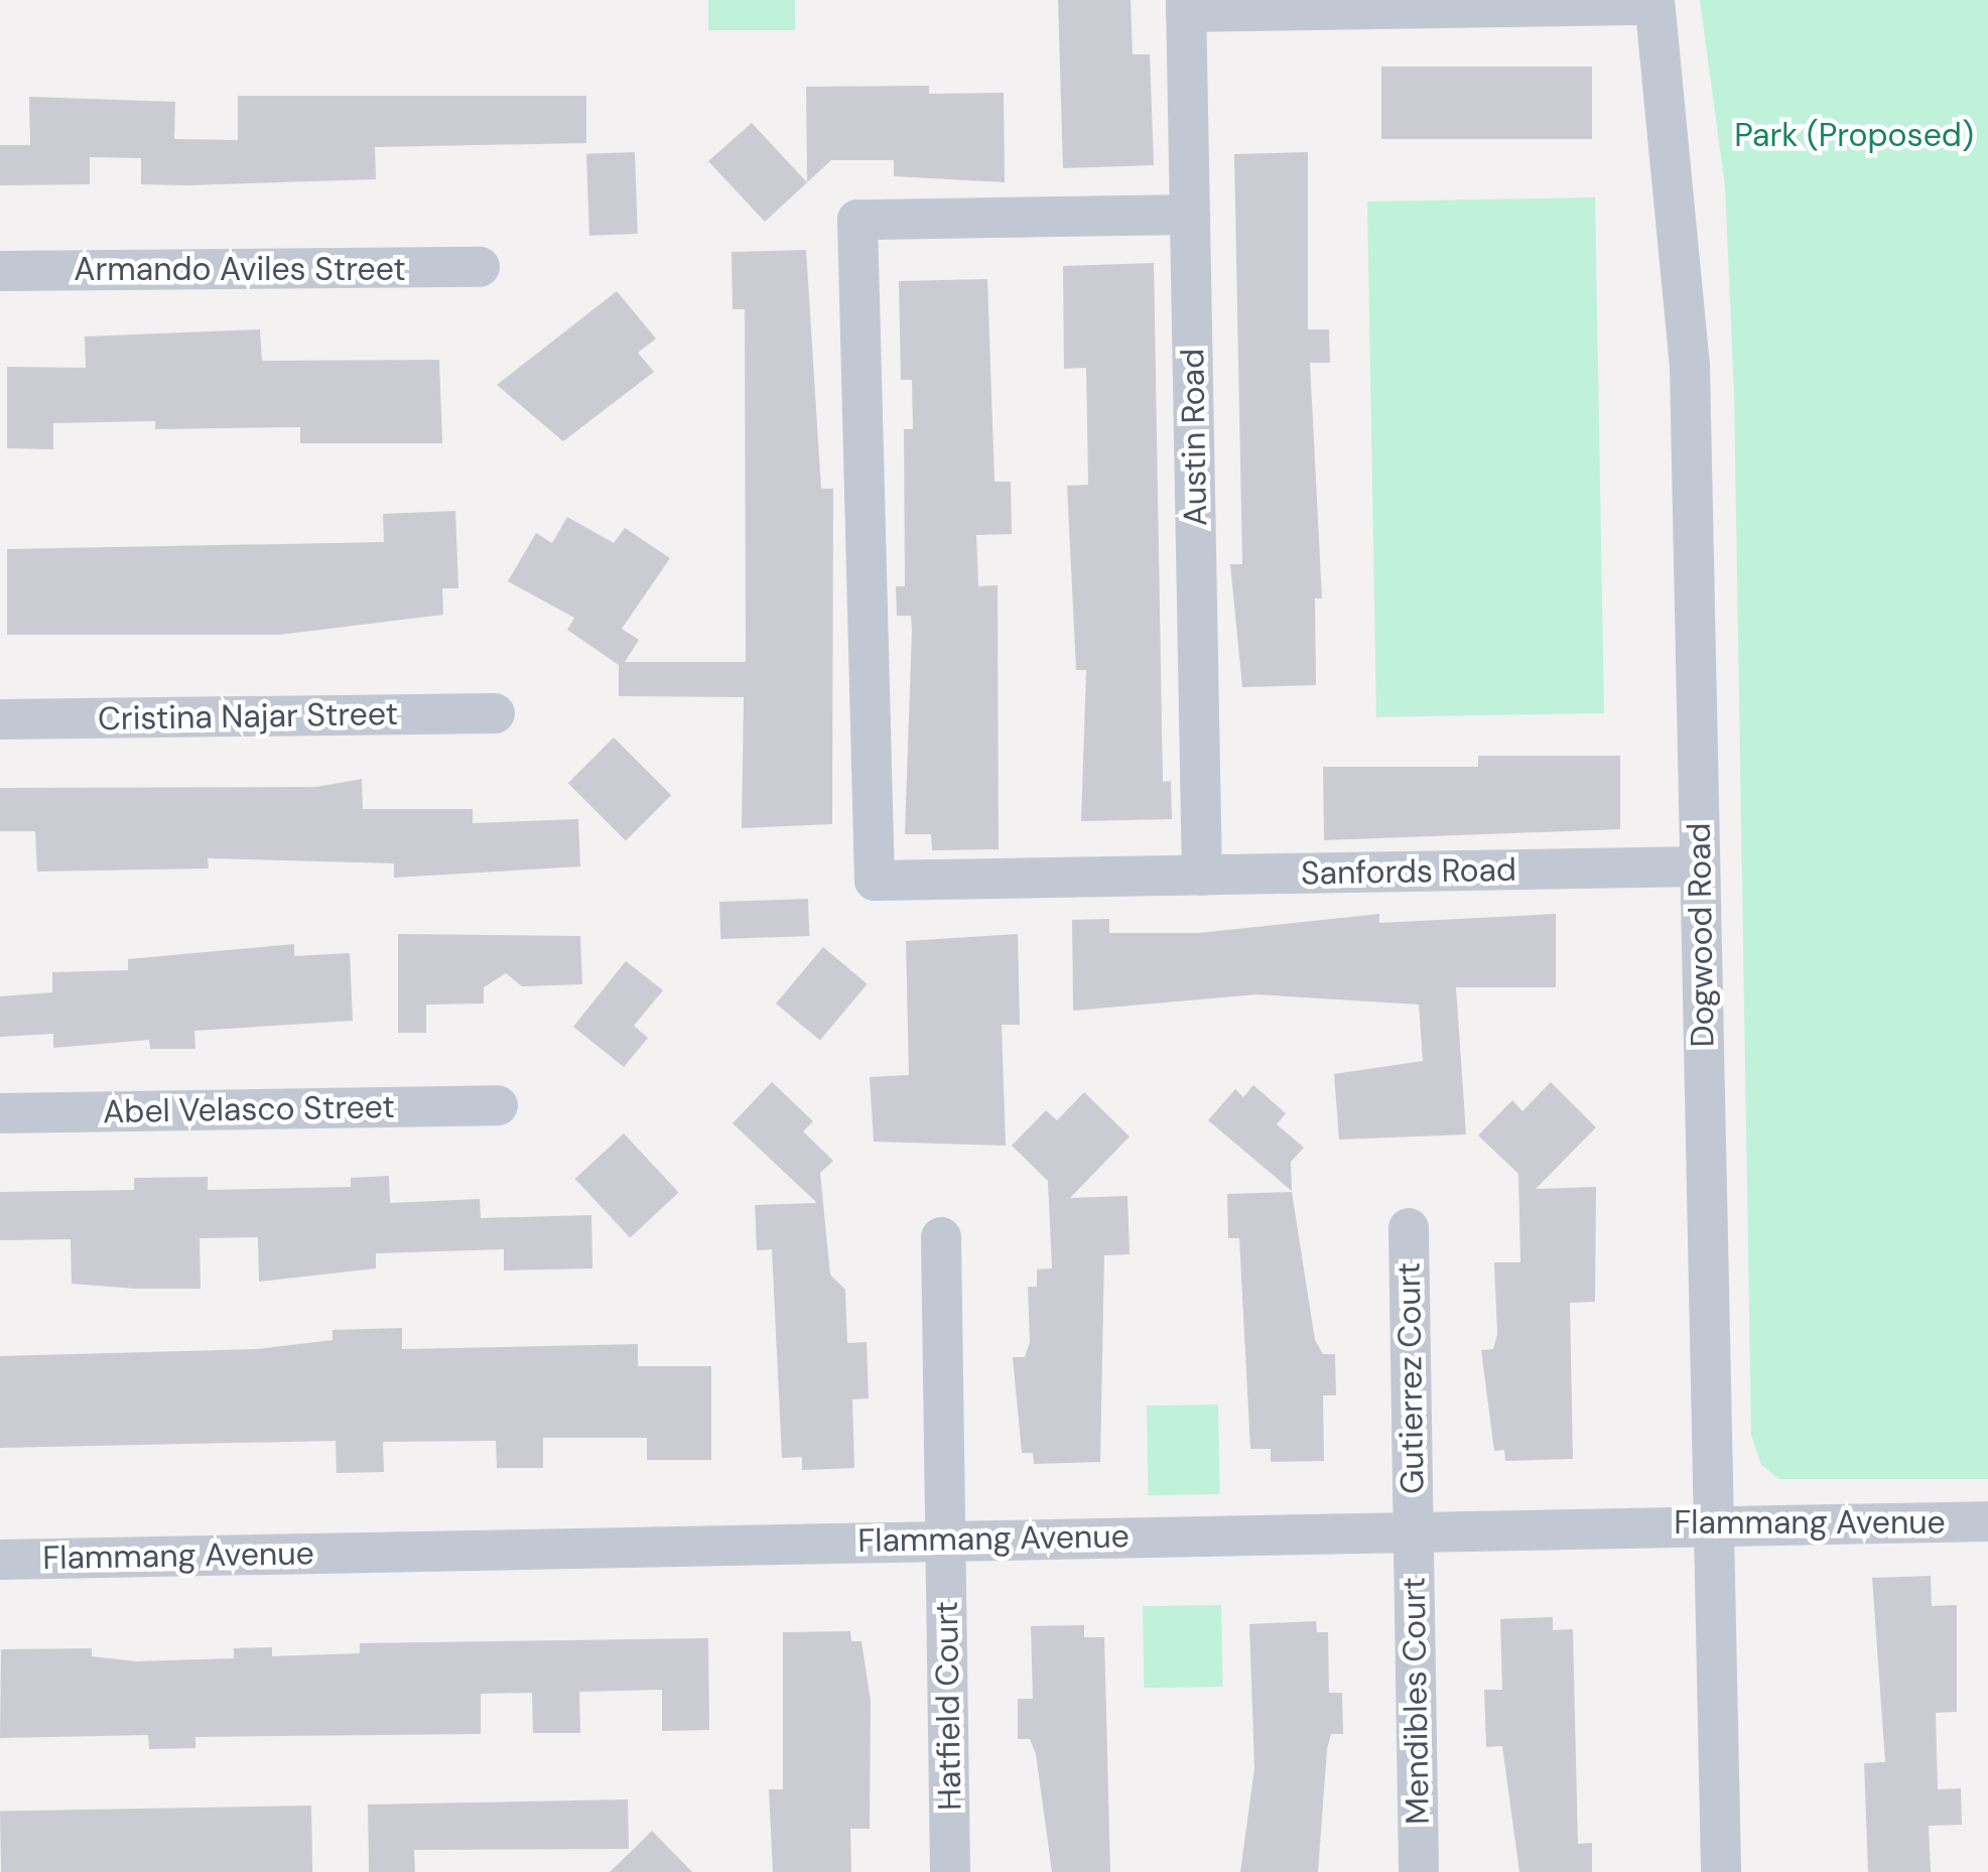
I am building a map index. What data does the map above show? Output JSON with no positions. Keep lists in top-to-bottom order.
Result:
{
  "streets": {
    "street": [
      "Armando Aviles Street",
      "Austin Road",
      "Cristina Najar Street",
      "Sanfords Road",
      "Dogwood Road",
      "Abel Velasco Street",
      "Gutierrez Court",
      "Flammang Avenue",
      "Mendibles Court",
      "Hatfield Court"
    ]
  },
  "crossings": [
    ["Austin Road", "Sanfords Road"],
    ["Sanfords Road", "Dogwood Road"],
    ["Dogwood Road", "Flammang Avenue"],
    ["Gutierrez Court", "Flammang Avenue"],
    ["Gutierrez Court", "Mendibles Court"],
    ["Flammang Avenue", "Mendibles Court"],
    ["Flammang Avenue", "Hatfield Court"]
  ],
  "parks": ["Park (Proposed)"]
}
